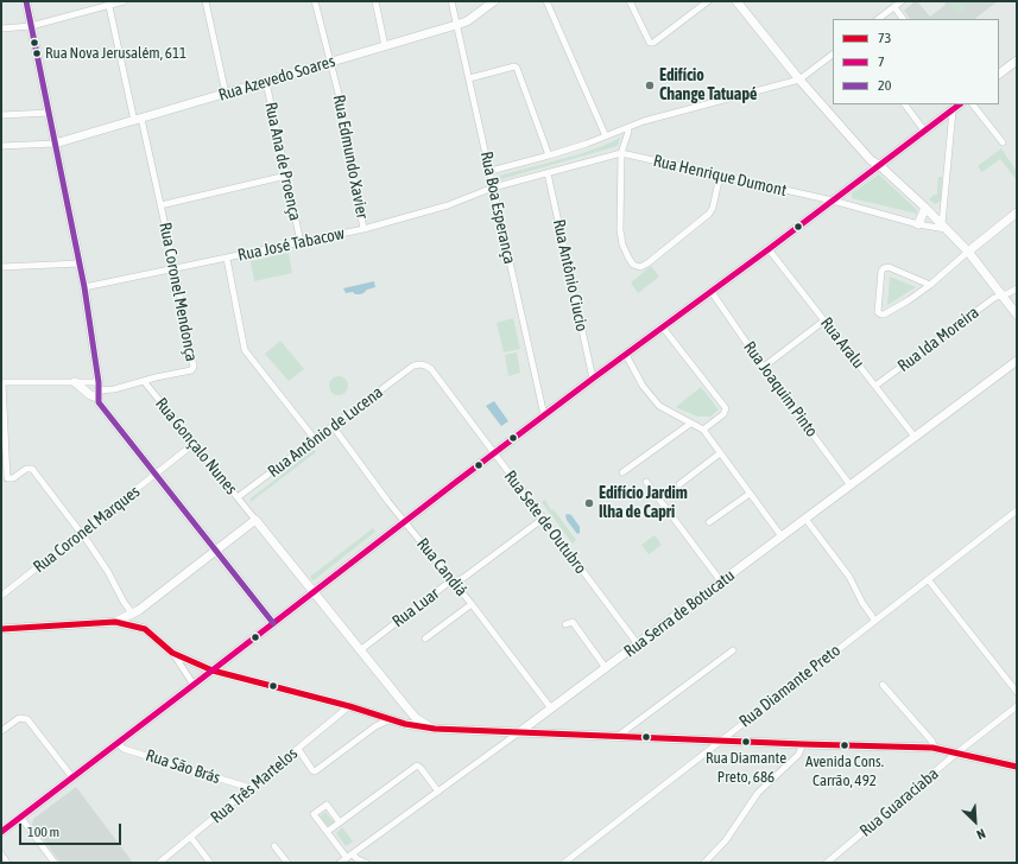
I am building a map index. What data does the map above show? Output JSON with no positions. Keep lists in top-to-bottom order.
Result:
{
  "streets": {
    "street": [
      "Rua Azevedo Soares",
      "Rua Edmundo Xavier",
      "Rua Ana de Proença",
      "Rua Henrique Dumont",
      "Rua Boa Esperança",
      "Rua José Tabacow",
      "Rua Antônio Ciucio",
      "Rua Coronel Mendonça",
      "Rua Ida Moreira",
      "Rua Aralu",
      "Rua Joaquim Pinto",
      "Rua Antônio de Lucena",
      "Rua Gonçalo Nunes",
      "Rua Sete de Outubro",
      "Rua Coronel Marques",
      "Rua Candiá",
      "Rua Luar",
      "Rua Serra de Botucatu",
      "Rua Diamante Preto",
      "Rua São Brás",
      "Rua Três Martelos",
      "Rua Guaraciaba"
    ]
  },
  "crossings": [
    ["Rua Azevedo Soares", "Rua Edmundo Xavier"],
    ["Rua Azevedo Soares", "Rua Ana de Proença"],
    ["Rua Azevedo Soares", "Rua Boa Esperança"],
    ["Rua Azevedo Soares", "Rua Coronel Mendonça"],
    ["Rua Edmundo Xavier", "Rua José Tabacow"],
    ["Rua Ana de Proença", "Rua José Tabacow"],
    ["Rua Henrique Dumont", "Rua Boa Esperança"],
    ["Rua Henrique Dumont", "Rua José Tabacow"],
    ["Rua Henrique Dumont", "Rua Antônio Ciucio"],
    ["Rua Boa Esperança", "Rua José Tabacow"],
    ["Rua José Tabacow", "Rua Coronel Mendonça"],
    ["Rua Coronel Mendonça", "Rua Gonçalo Nunes"],
    ["Rua Ida Moreira", "Rua Aralu"],
    ["Rua Aralu", "Rua Serra de Botucatu"],
    ["Rua Joaquim Pinto", "Rua Serra de Botucatu"],
    ["Rua Antônio de Lucena", "Rua Gonçalo Nunes"],
    ["Rua Antônio de Lucena", "Rua Sete de Outubro"],
    ["Rua Antônio de Lucena", "Rua Candiá"],
    ["Rua Gonçalo Nunes", "Rua Coronel Marques"],
    ["Rua Gonçalo Nunes", "Rua Luar"],
    ["Rua Sete de Outubro", "Rua Luar"],
    ["Rua Sete de Outubro", "Rua Serra de Botucatu"],
    ["Rua Candiá", "Rua Luar"],
    ["Rua Candiá", "Rua Serra de Botucatu"],
    ["Rua São Brás", "Rua Três Martelos"]
  ],
  "places": [
    "Rua Nova Jerusalém, 611",
    "Edifício Change Tatuapé",
    "Edifício Jardim Ilha de Capri",
    "Rua Diamante Preto, 686",
    "Avenida Cons. Carrão, 492"
  ],
  "lines": ["transit line 20", "transit line 7", "transit line 73"],
  "legend": ["73", "7", "20"],
  "scale_bar": "100 m",
  "north": "bottom right"
}
